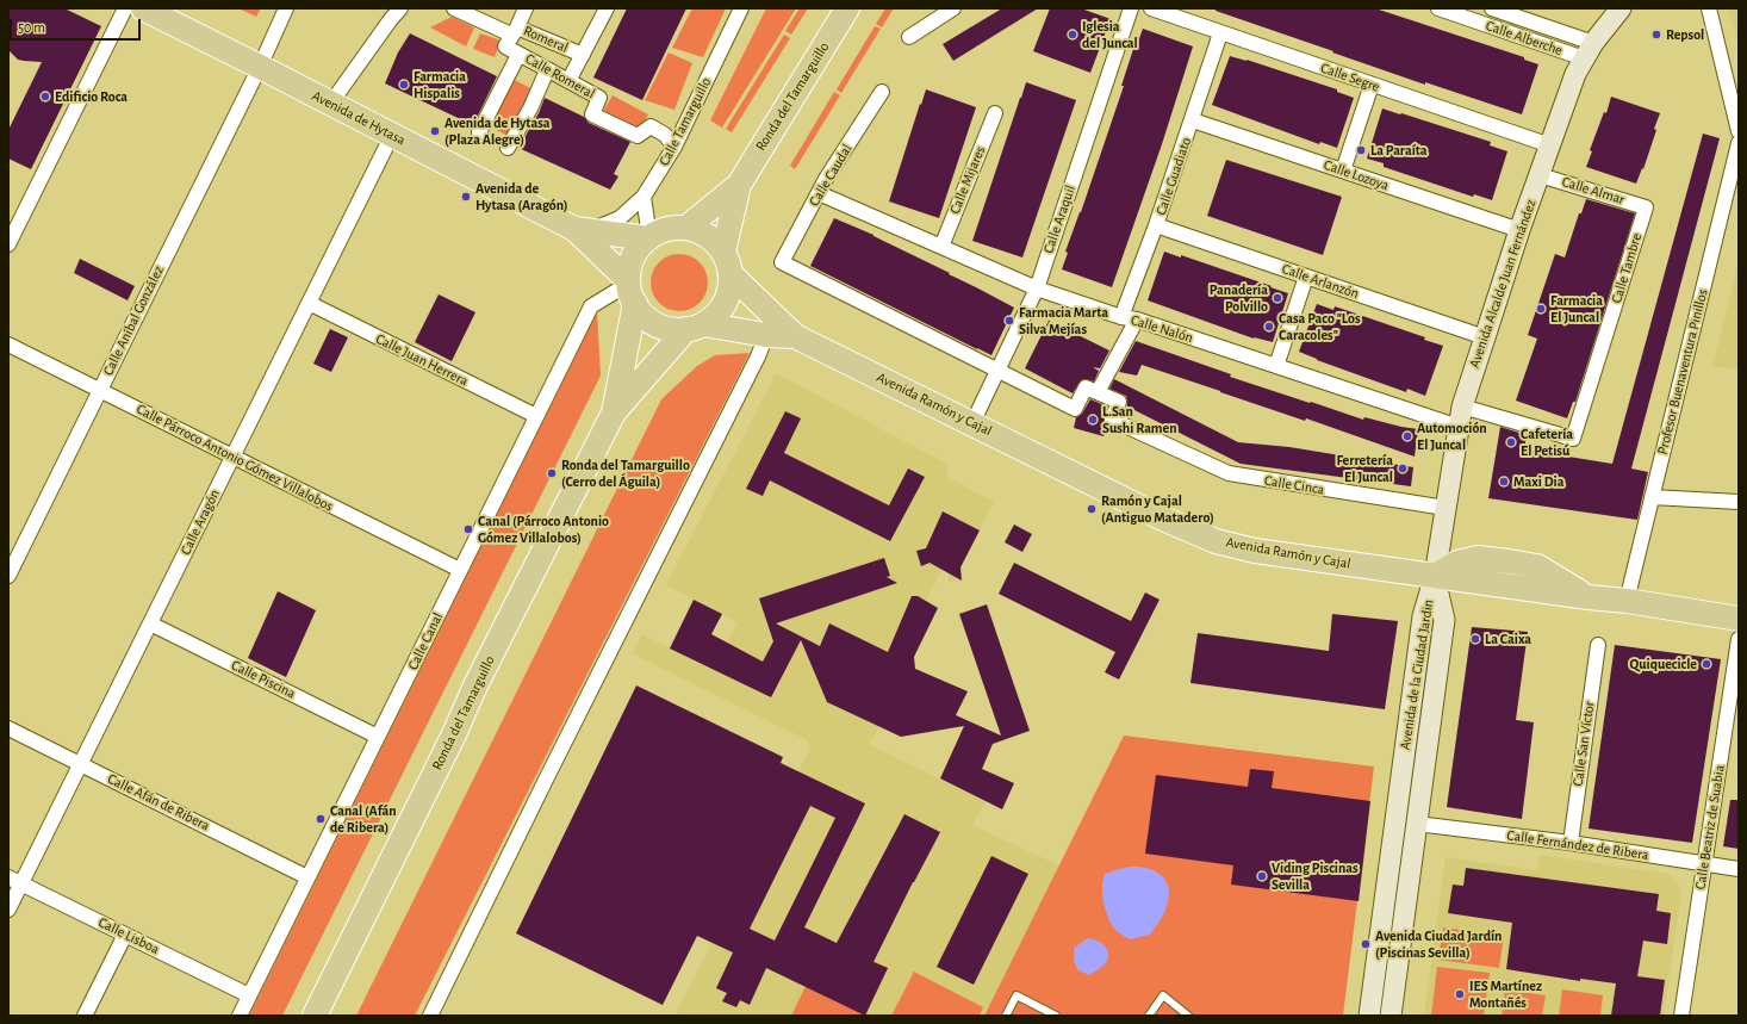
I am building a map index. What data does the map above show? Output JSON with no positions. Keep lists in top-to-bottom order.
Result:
{
  "streets": {
    "main road": [
      "Ronda del Tamarguillo",
      "Avenida de Hytasa",
      "Avenida Alcalde Juan Fernández",
      "Avenida Ramón y Cajal",
      "Avenida de la Ciudad Jardin"
    ],
    "street": [
      "Calle Alberche",
      "Romeral",
      "Calle Romeral",
      "Calle Segre",
      "Calle Tamarguillo",
      "Calle Caudal",
      "Calle Lozoya",
      "Calle Guadiato",
      "Calle Mijares",
      "Calle Almar",
      "Calle Araquil",
      "Calle Tambre",
      "Calle Arlanzón",
      "Calle Aníbal González",
      "Calle Nalón",
      "Calle Juan Herrera",
      "Profesor Buenaventura Pinillos",
      "Calle Párroco Antonio Gómez Villalobos",
      "Calle Cinca",
      "Calle Aragón",
      "Calle Canal",
      "Calle Piscina",
      "Calle San Víctor",
      "Calle Afán de Ribera",
      "Calle Beatriz de Suabia",
      "Calle Fernández de Ribera",
      "Calle Lisboa"
    ]
  },
  "crossings": [
    ["Calle Alberche", "Avenida Alcalde Juan Fernández"],
    ["Romeral", "Calle Romeral"],
    ["Calle Romeral", "Calle Tamarguillo"],
    ["Calle Segre", "Calle Guadiato"],
    ["Calle Segre", "Avenida Alcalde Juan Fernández"],
    ["Ronda del Tamarguillo", "Calle Canal"],
    ["Avenida de Hytasa", "Calle Tamarguillo"],
    ["Avenida de Hytasa", "Calle Aníbal González"],
    ["Avenida de Hytasa", "Calle Aragón"],
    ["Calle Caudal", "Calle Araquil"],
    ["Calle Caudal", "Calle Nalón"],
    ["Calle Lozoya", "Calle Guadiato"],
    ["Calle Lozoya", "Avenida Alcalde Juan Fernández"],
    ["Calle Guadiato", "Calle Arlanzón"],
    ["Calle Guadiato", "Calle Nalón"],
    ["Calle Mijares", "Calle Nalón"],
    ["Calle Almar", "Calle Tambre"],
    ["Calle Almar", "Avenida Alcalde Juan Fernández"],
    ["Calle Araquil", "Calle Nalón"],
    ["Calle Araquil", "Avenida Ramón y Cajal"],
    ["Calle Tambre", "Avenida Alcalde Juan Fernández"],
    ["Calle Arlanzón", "Avenida Alcalde Juan Fernández"],
    ["Avenida Alcalde Juan Fernández", "Calle Nalón"],
    ["Avenida Alcalde Juan Fernández", "Avenida Ramón y Cajal"],
    ["Avenida Alcalde Juan Fernández", "Calle Cinca"],
    ["Avenida Alcalde Juan Fernández", "Avenida de la Ciudad Jardin"],
    ["Calle Aníbal González", "Calle Párroco Antonio Gómez Villalobos"],
    ["Calle Juan Herrera", "Calle Aragón"],
    ["Calle Juan Herrera", "Calle Canal"],
    ["Profesor Buenaventura Pinillos", "Avenida Ramón y Cajal"],
    ["Avenida Ramón y Cajal", "Avenida de la Ciudad Jardin"],
    ["Calle Párroco Antonio Gómez Villalobos", "Calle Aragón"],
    ["Calle Párroco Antonio Gómez Villalobos", "Calle Canal"],
    ["Calle Aragón", "Calle Piscina"],
    ["Calle Aragón", "Calle Afán de Ribera"],
    ["Calle Aragón", "Calle Lisboa"],
    ["Calle Canal", "Calle Piscina"],
    ["Calle Canal", "Calle Afán de Ribera"],
    ["Calle Canal", "Calle Lisboa"],
    ["Avenida de la Ciudad Jardin", "Calle Fernández de Ribera"],
    ["Calle San Víctor", "Calle Fernández de Ribera"],
    ["Calle Beatriz de Suabia", "Calle Fernández de Ribera"]
  ],
  "places": [
    "Iglesia del Juncal",
    "Repsol",
    "Farmacia Hispalis",
    "Edificio Roca",
    "Avenida de Hytasa (Plaza Alegre)",
    "La Paraíta",
    "Avenida de Hytasa (Aragón)",
    "Panadería Polvillo",
    "Farmacia El Juncal",
    "Farmacia Marta Silva Mejías",
    "Casa Paco \"Los Caracoles\"",
    "L.San Sushi Ramen",
    "Automoción El Juncal",
    "Cafetería El Petisú",
    "Ferretería El Juncal",
    "Ronda del Tamarguillo (Cerro del Águila)",
    "Maxi Dia",
    "Ramón y Cajal (Antiguo Matadero)",
    "Canal (Párroco Antonio Gómez Villalobos)",
    "La Caixa",
    "Quiquecicle",
    "Canal (Afán de Ribera)",
    "Viding Piscinas Sevilla",
    "Avenida Ciudad Jardín (Piscinas Sevilla)",
    "IES Martínez Montañés"
  ],
  "scale_bar": "50 m"
}
